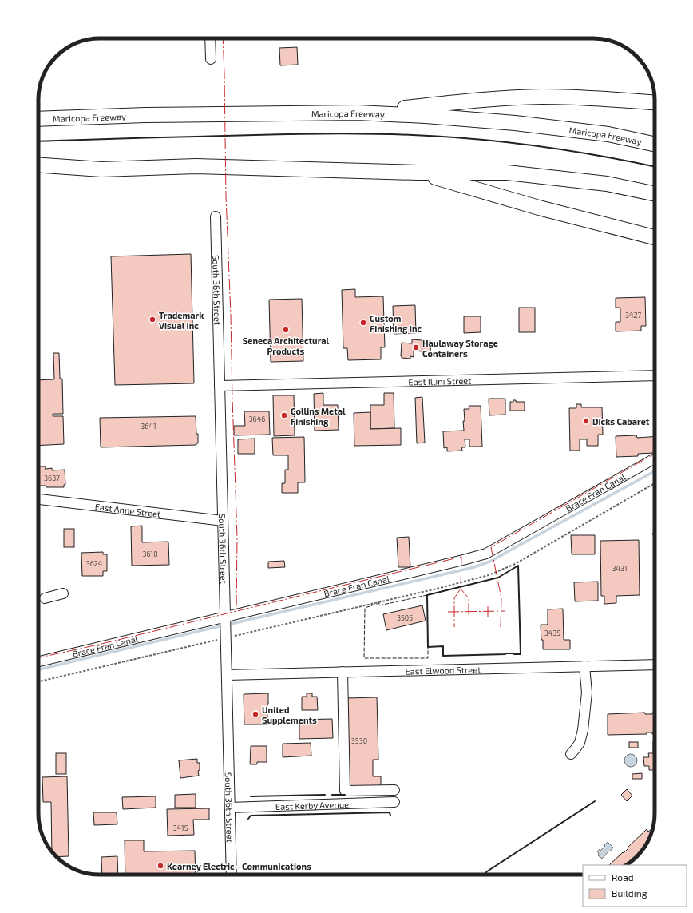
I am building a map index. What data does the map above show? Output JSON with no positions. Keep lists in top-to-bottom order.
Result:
{
  "streets": {
    "highway": ["Maricopa Freeway"],
    "street": [
      "South 36th Street",
      "East Illini Street",
      "Brace Fran Canal",
      "East Anne Street",
      "East Elwood Street",
      "East Kerby Avenue"
    ]
  },
  "crossings": [
    ["South 36th Street", "East Illini Street"],
    ["South 36th Street", "Brace Fran Canal"],
    ["South 36th Street", "East Anne Street"],
    ["South 36th Street", "East Elwood Street"],
    ["South 36th Street", "East Kerby Avenue"]
  ],
  "places": [
    "Trademark Visual Inc",
    "Custom Finishing Inc",
    "Seneca Architectural Products",
    "Haulaway Storage Containers",
    "Collins Metal Finishing",
    "Dicks Cabaret",
    "United Supplements",
    "Kearney Electric - Communications"
  ],
  "house_numbers": [
    "3427",
    "3646",
    "3641",
    "3637",
    "3610",
    "3624",
    "3431",
    "3505",
    "3435",
    "3530",
    "3415"
  ],
  "legend": ["Road", "Building"]
}
